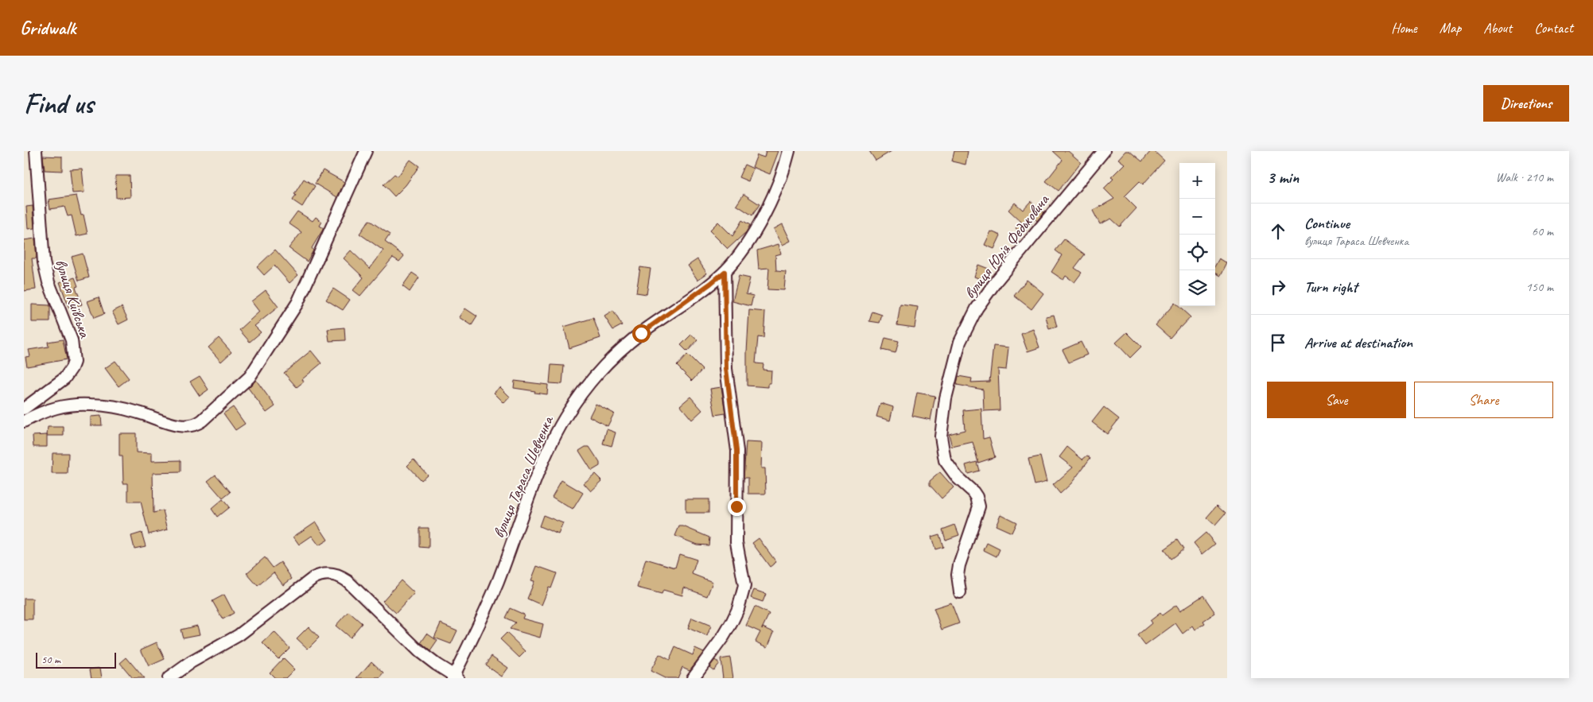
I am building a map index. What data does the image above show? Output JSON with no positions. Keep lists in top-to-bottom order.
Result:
{
  "streets": {
    "street": ["вулиця Юрія Федьковича", "вулиця Київська", "вулиця Тараса Шевченка"]
  },
  "scale_bar": "50 m",
  "page": {
    "header": "Gridwalk",
    "nav": [
      "Home",
      "Map",
      "About",
      "Contact"
    ],
    "buttons": [
      "Directions",
      ["Save", "Share"]
    ],
    "title": "Find us",
    "heading": ["3 min", "Walk · 210 m"],
    "map_buttons": ["+", "−"],
    "list": [
      ["Continue", "вулиця Тараса Шевченка", "60 m"],
      ["Turn right", "150 m"],
      "Arrive at destination"
    ],
    "scale": "50 m"
  }
}
